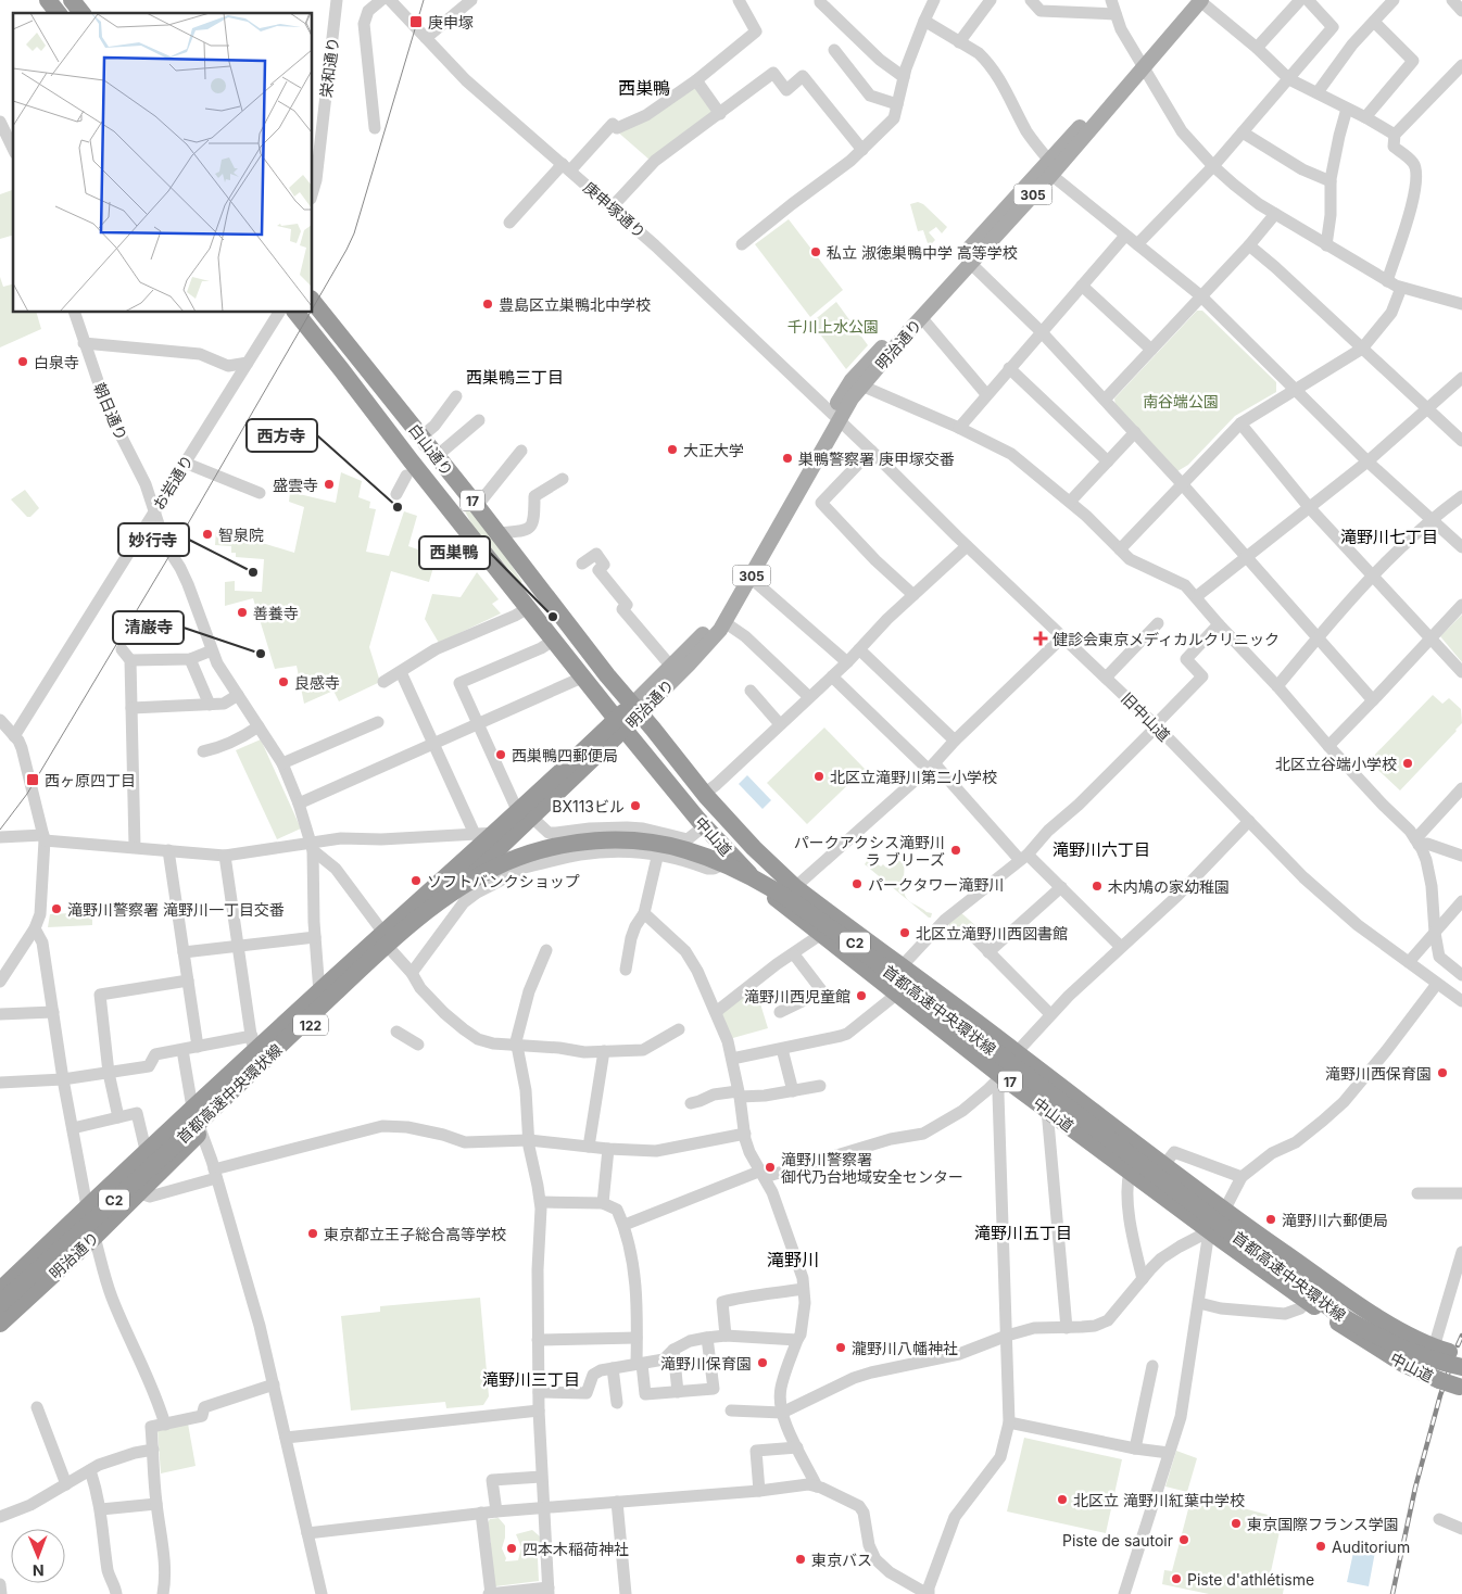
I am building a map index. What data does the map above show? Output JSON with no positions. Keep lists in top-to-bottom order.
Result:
{
  "streets": {
    "highway": [
      "明治通り",
      "白山通り",
      "17",
      "中山道",
      "C2",
      "首都高速中央環状線",
      "122"
    ],
    "main road": ["305"],
    "street": [
      "栄和通り",
      "庚申塚通り",
      "朝日通り",
      "お岩通り",
      "旧中山道"
    ]
  },
  "crossings": [
    ["庚申塚通り", "明治通り"],
    ["庚申塚通り", "旧中山道"],
    ["明治通り", "朝日通り"],
    ["明治通り", "白山通り"],
    ["明治通り", "旧中山道"],
    ["明治通り", "中山道"],
    ["朝日通り", "お岩通り"],
    ["白山通り", "中山道"],
    ["中山道", "首都高速中央環状線"]
  ],
  "districts": [
    "西巣鴨",
    "西巣鴨三丁目",
    "滝野川七丁目",
    "滝野川六丁目",
    "滝野川五丁目",
    "滝野川",
    "滝野川三丁目"
  ],
  "parks": ["千川上水公園", "南谷端公園"],
  "places": {
    "transit": ["庚申塚", "西ヶ原四丁目"],
    "other": [
      "私立 淑徳巣鴨中学 高等学校",
      "豊島区立巣鴨北中学校",
      "白泉寺",
      "大正大学",
      "巣鴨警察署 庚甲塚交番",
      "盛雲寺",
      "西方寺",
      "智泉院",
      "妙行寺",
      "善養寺",
      "西巣鴨",
      "清巌寺",
      "良感寺",
      "西巣鴨四郵便局",
      "北区立谷端小学校",
      "北区立滝野川第二小学校",
      "BX113ビル",
      "パークアクシス滝野川 ラ ブリーズ",
      "ソフトバンクショップ",
      "パークタワー滝野川",
      "木内鳩の家幼稚園",
      "滝野川警察署 滝野川一丁目交番",
      "北区立滝野川西図書館",
      "滝野川西児童館",
      "滝野川西保育園",
      "滝野川警察署 御代乃台地域安全センター",
      "滝野川六郵便局",
      "東京都立王子総合高等学校",
      "瀧野川八幡神社",
      "滝野川保育園",
      "北区立 滝野川紅葉中学校",
      "東京国際フランス学園",
      "Piste de sautoir",
      "Auditorium",
      "四本木稲荷神社",
      "東京バス",
      "Piste d'athlétisme"
    ],
    "health": ["健診会東京メディカルクリニック"]
  },
  "north": "bottom"
}
